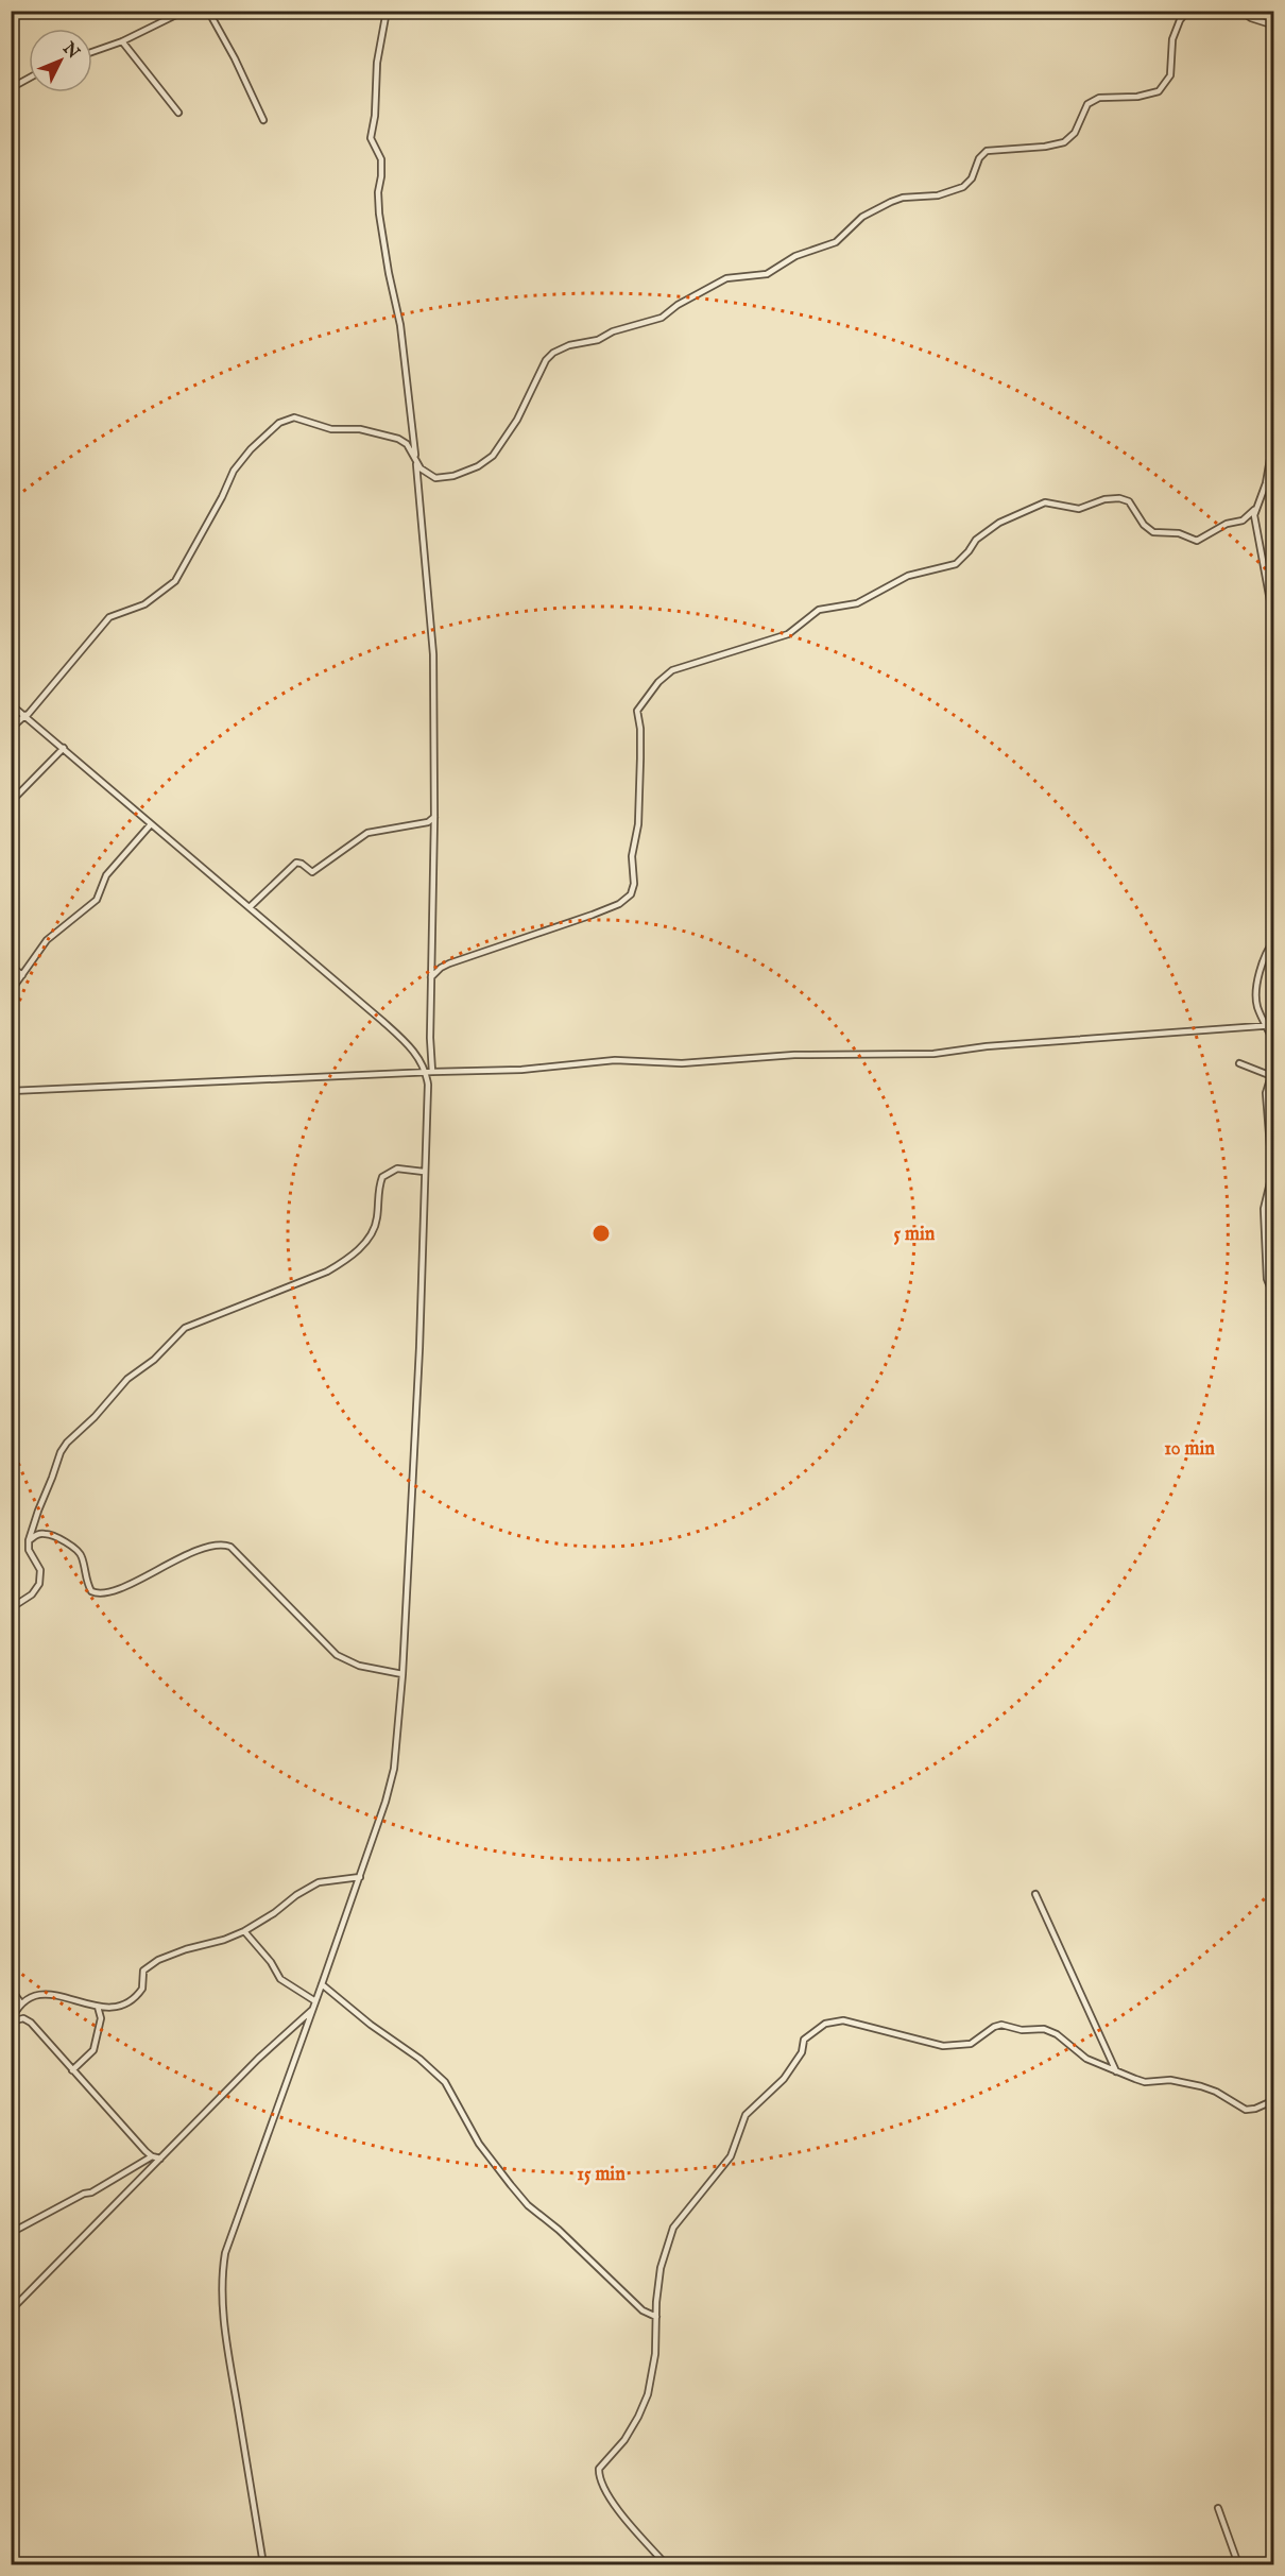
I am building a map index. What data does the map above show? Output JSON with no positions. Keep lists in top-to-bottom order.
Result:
{
  "north": "top right",
  "rings": ["5 min", "10 min", "15 min"]
}
